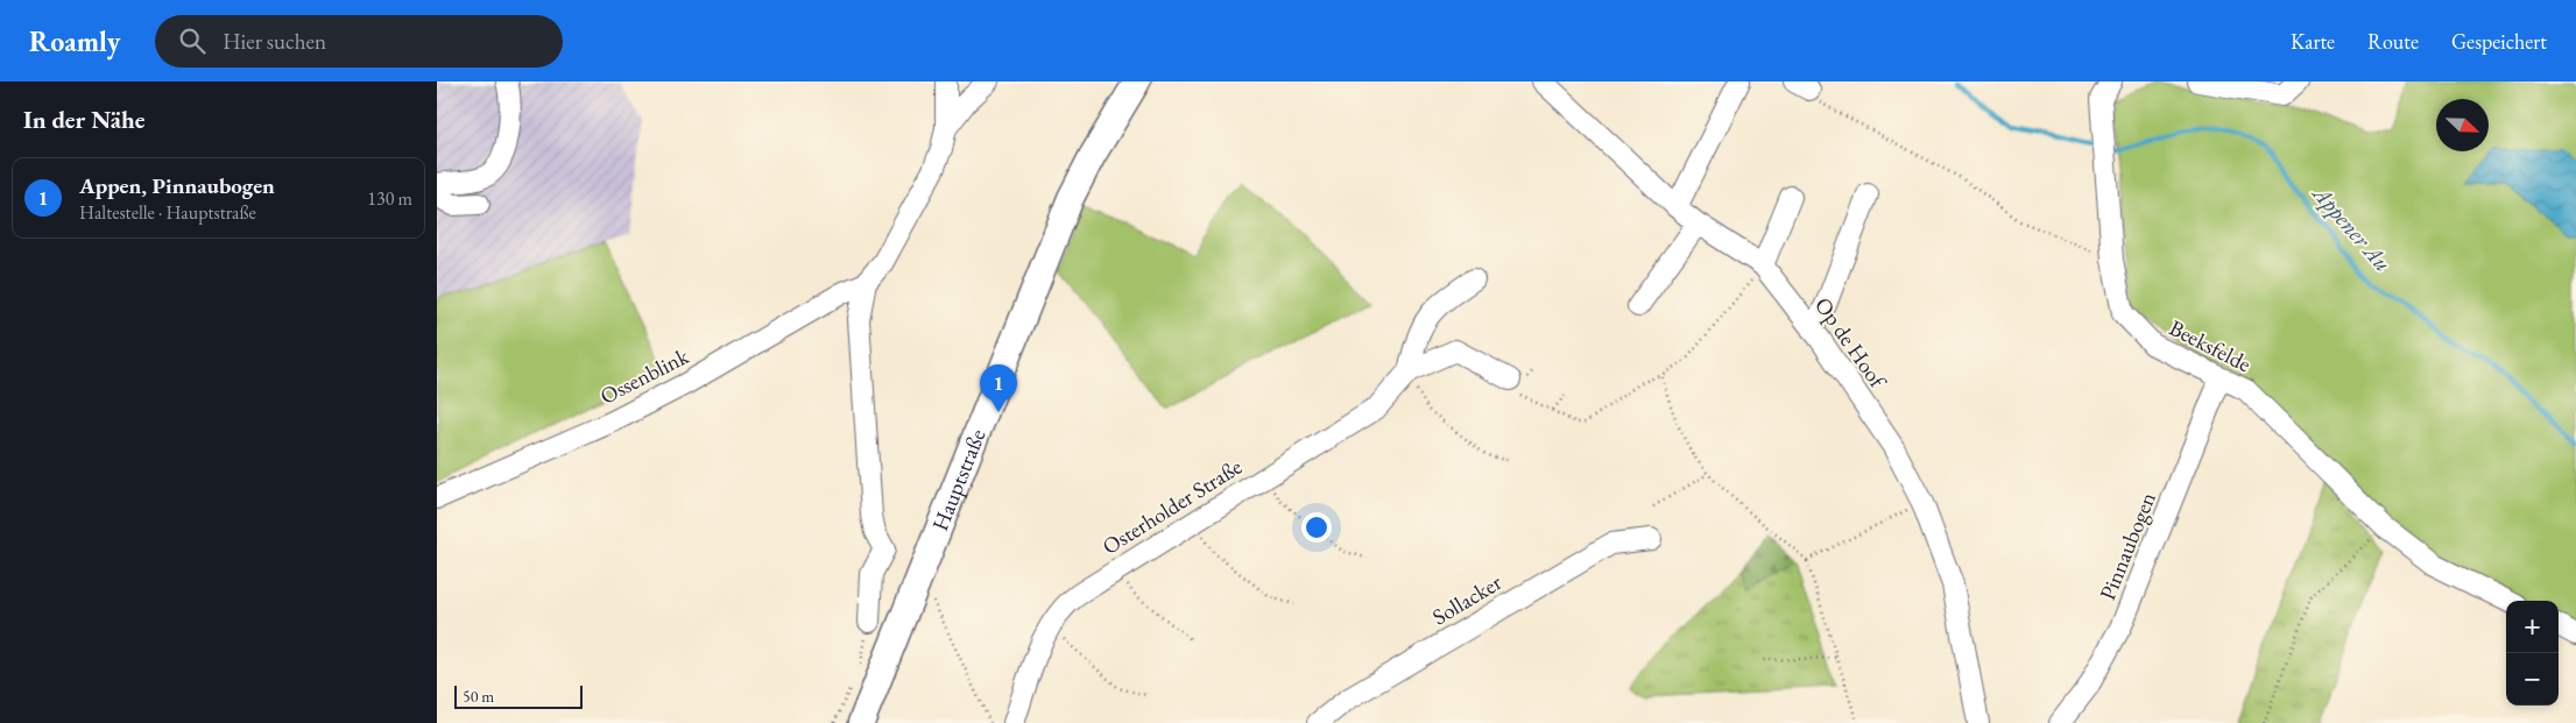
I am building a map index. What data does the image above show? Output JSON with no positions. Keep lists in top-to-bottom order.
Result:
{
  "streets": {
    "main road": ["Hauptstraße"],
    "street": [
      "Op de Hoof",
      "Beeksfelde",
      "Ossenblink",
      "Osterholder Straße",
      "Pinnaubogen",
      "Sollacker"
    ]
  },
  "crossings": [
    ["Beeksfelde", "Pinnaubogen"]
  ],
  "water": ["Appener Au"],
  "scale_bar": "50 m",
  "north": "bottom right",
  "page": {
    "header": "Roamly",
    "search": "Hier suchen",
    "nav": ["Karte", "Route", "Gespeichert"],
    "heading": "In der Nähe",
    "list": [
      {
        "mark": "1",
        "name": "Appen, Pinnaubogen",
        "note": "Haltestelle · Hauptstraße",
        "value": "130 m"
      }
    ],
    "pins": "1",
    "map_buttons": ["+", "−"],
    "scale": "50 m"
  }
}
